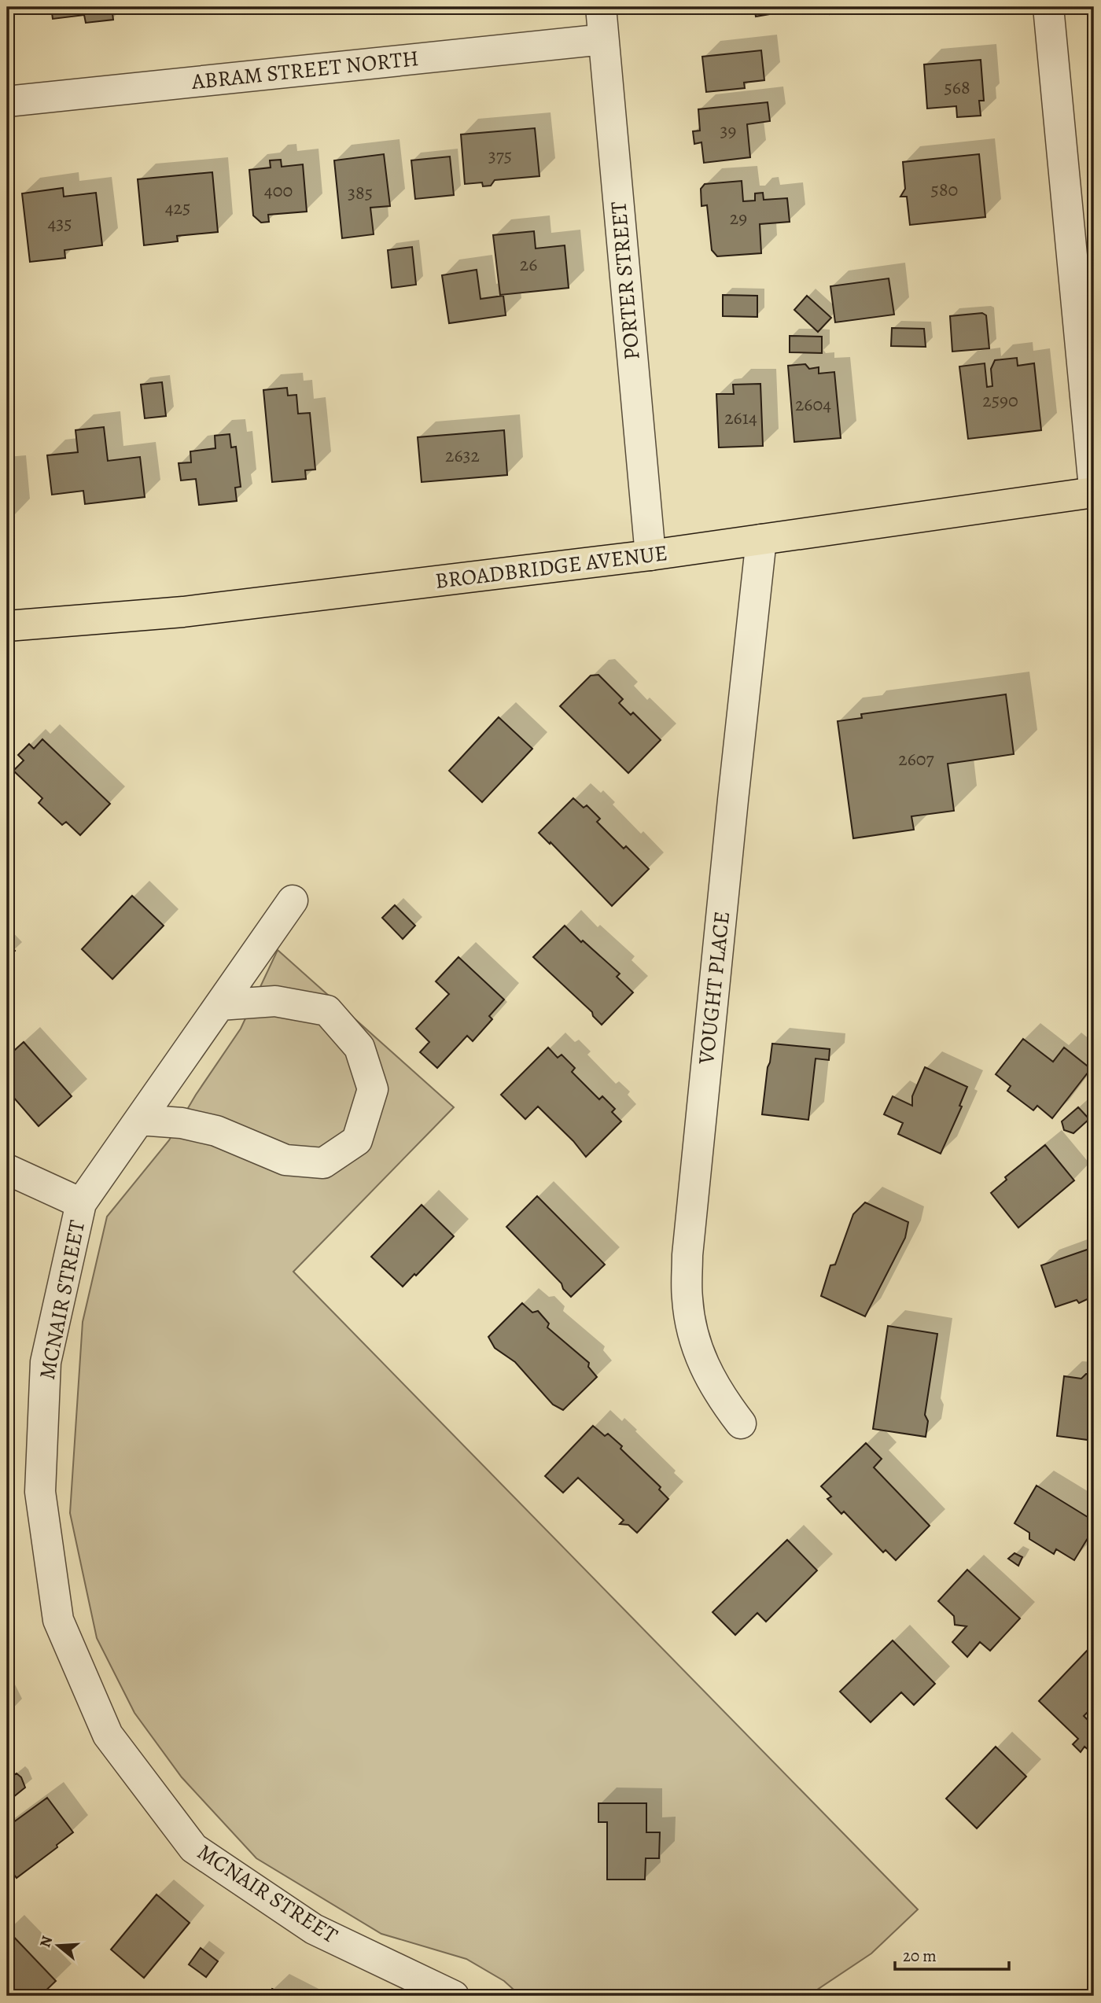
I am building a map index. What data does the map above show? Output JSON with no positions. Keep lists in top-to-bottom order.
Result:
{
  "streets": {
    "main road": ["BROADBRIDGE AVENUE"],
    "street": [
      "ABRAM STREET NORTH",
      "PORTER STREET",
      "VOUGHT PLACE",
      "MCNAIR STREET"
    ]
  },
  "crossings": [
    ["ABRAM STREET NORTH", "PORTER STREET"],
    ["PORTER STREET", "BROADBRIDGE AVENUE"],
    ["BROADBRIDGE AVENUE", "VOUGHT PLACE"]
  ],
  "house_numbers": [
    "568",
    "39",
    "375",
    "580",
    "400",
    "385",
    "425",
    "29",
    "435",
    "26",
    "2590",
    "2604",
    "2614",
    "2632",
    "2607"
  ],
  "scale_bar": "20 m",
  "north": "left"
}
